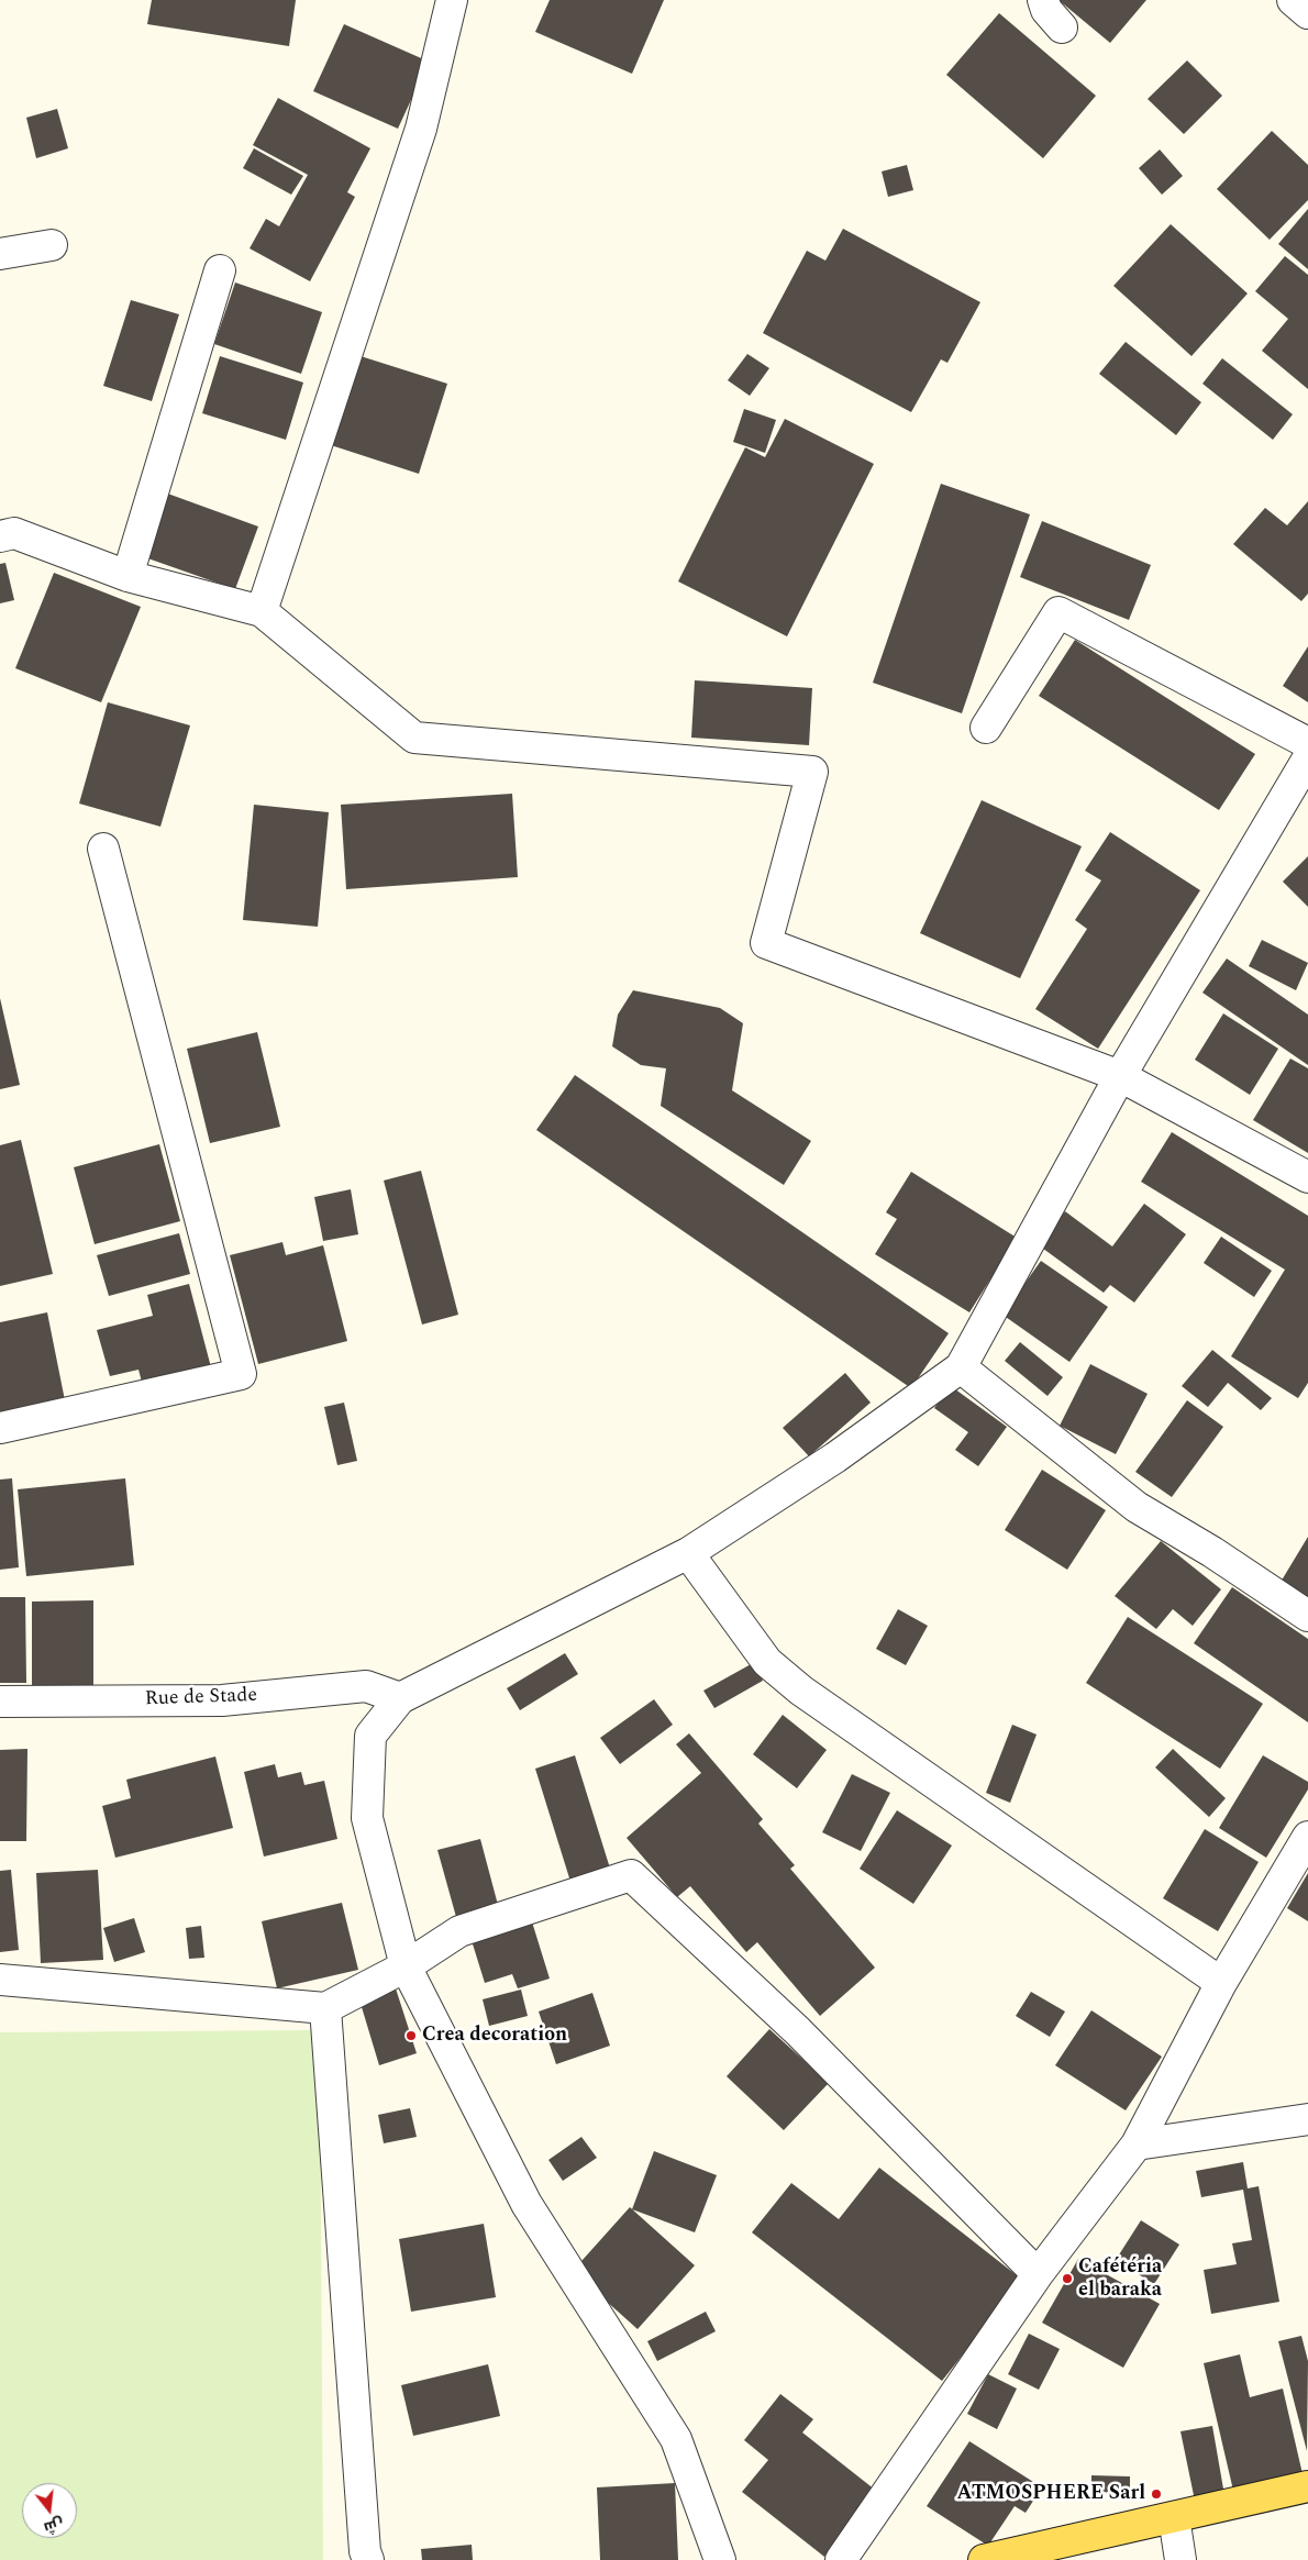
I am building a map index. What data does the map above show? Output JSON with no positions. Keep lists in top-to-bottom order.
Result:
{
  "streets": {
    "street": ["Rue de Stade"]
  },
  "places": ["Crea decoration", "Cafétéria el baraka", "ATMOSPHERE Sarl"],
  "north": "bottom"
}
